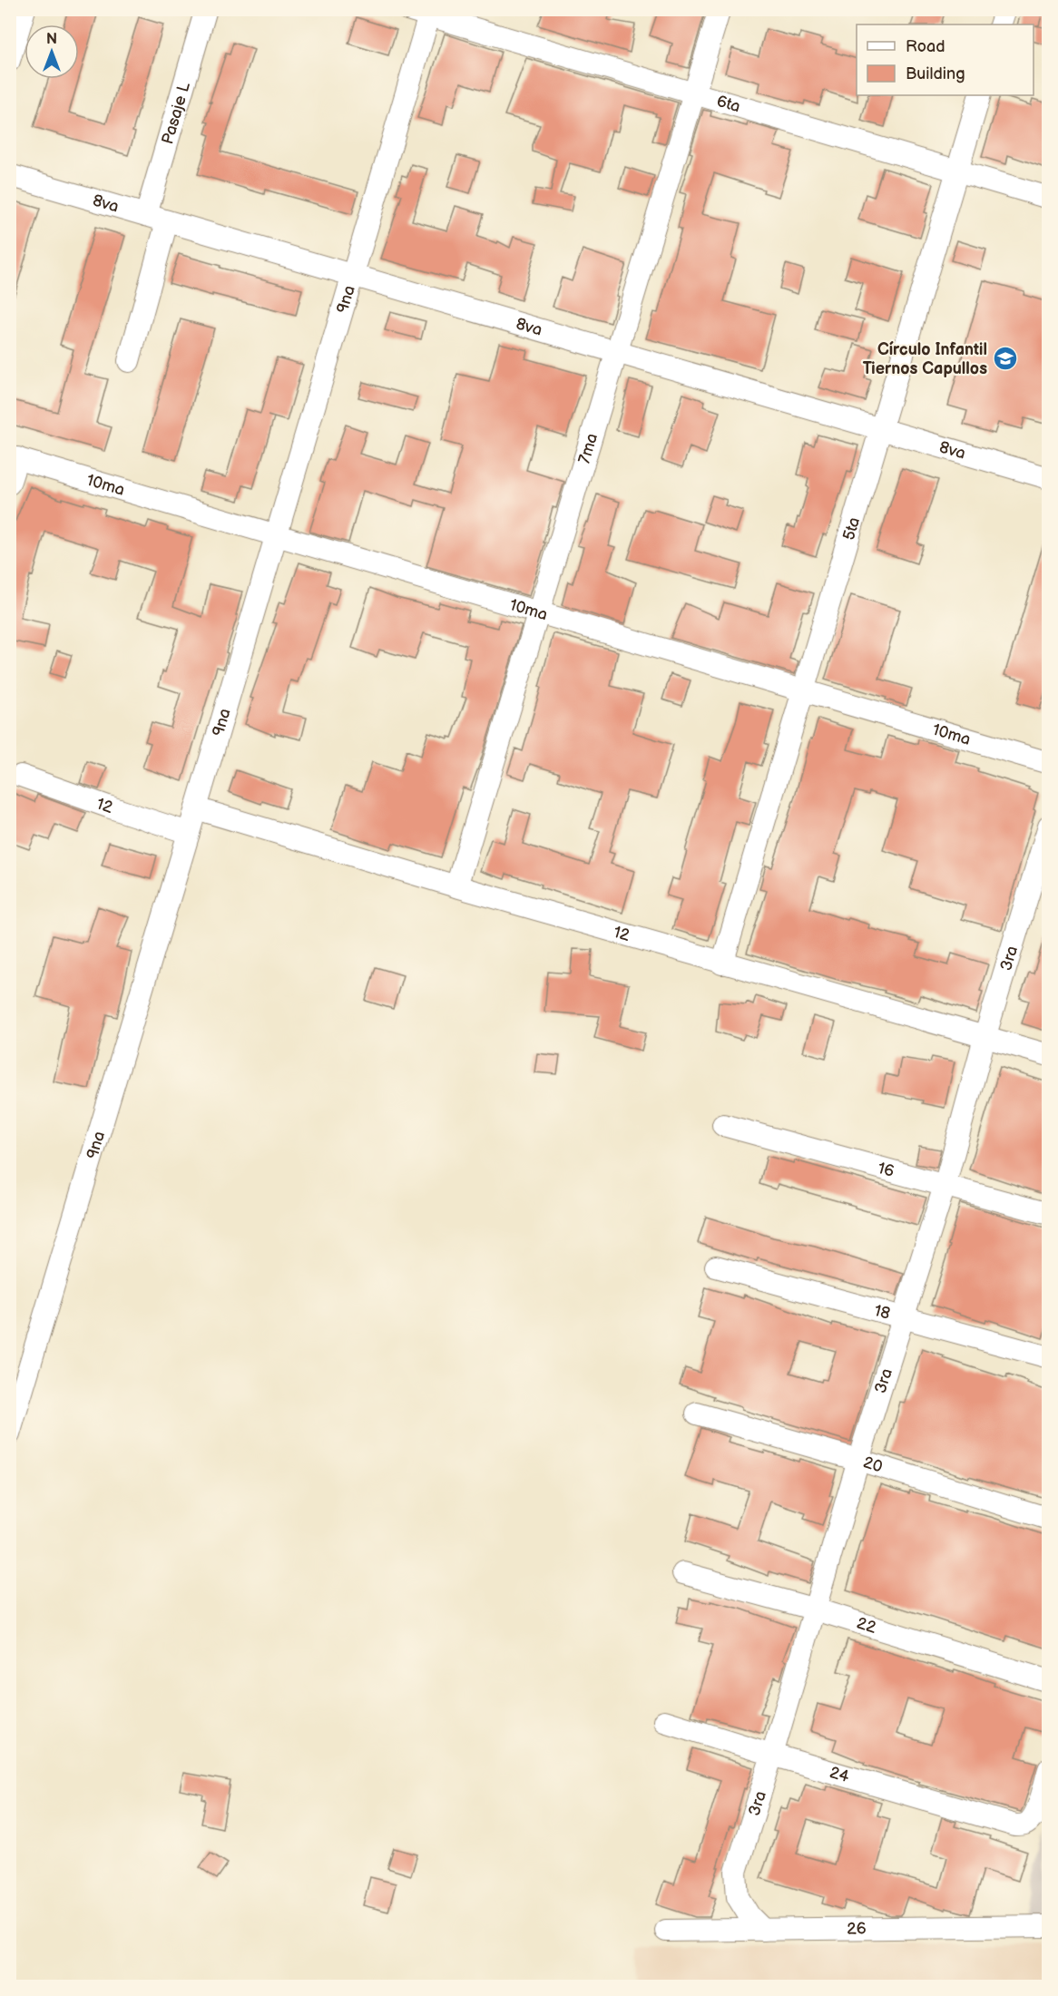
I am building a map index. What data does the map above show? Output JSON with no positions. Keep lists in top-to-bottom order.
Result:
{
  "streets": {
    "street": [
      "6ta",
      "Pasaje L",
      "8va",
      "9na",
      "7ma",
      "10ma",
      "5ta",
      "12",
      "3ra",
      "16",
      "18",
      "20",
      "22",
      "24",
      "26"
    ]
  },
  "crossings": [
    ["6ta", "9na"],
    ["6ta", "7ma"],
    ["6ta", "5ta"],
    ["Pasaje L", "8va"],
    ["8va", "9na"],
    ["8va", "7ma"],
    ["8va", "5ta"],
    ["9na", "10ma"],
    ["9na", "12"],
    ["7ma", "10ma"],
    ["7ma", "12"],
    ["10ma", "5ta"],
    ["5ta", "12"],
    ["12", "3ra"],
    ["3ra", "16"],
    ["3ra", "18"],
    ["3ra", "20"],
    ["3ra", "22"],
    ["3ra", "24"],
    ["3ra", "26"]
  ],
  "places": {
    "school or university": ["Círculo Infantil Tiernos Capullos"]
  },
  "legend": ["Road", "Building"],
  "north": "top"
}
